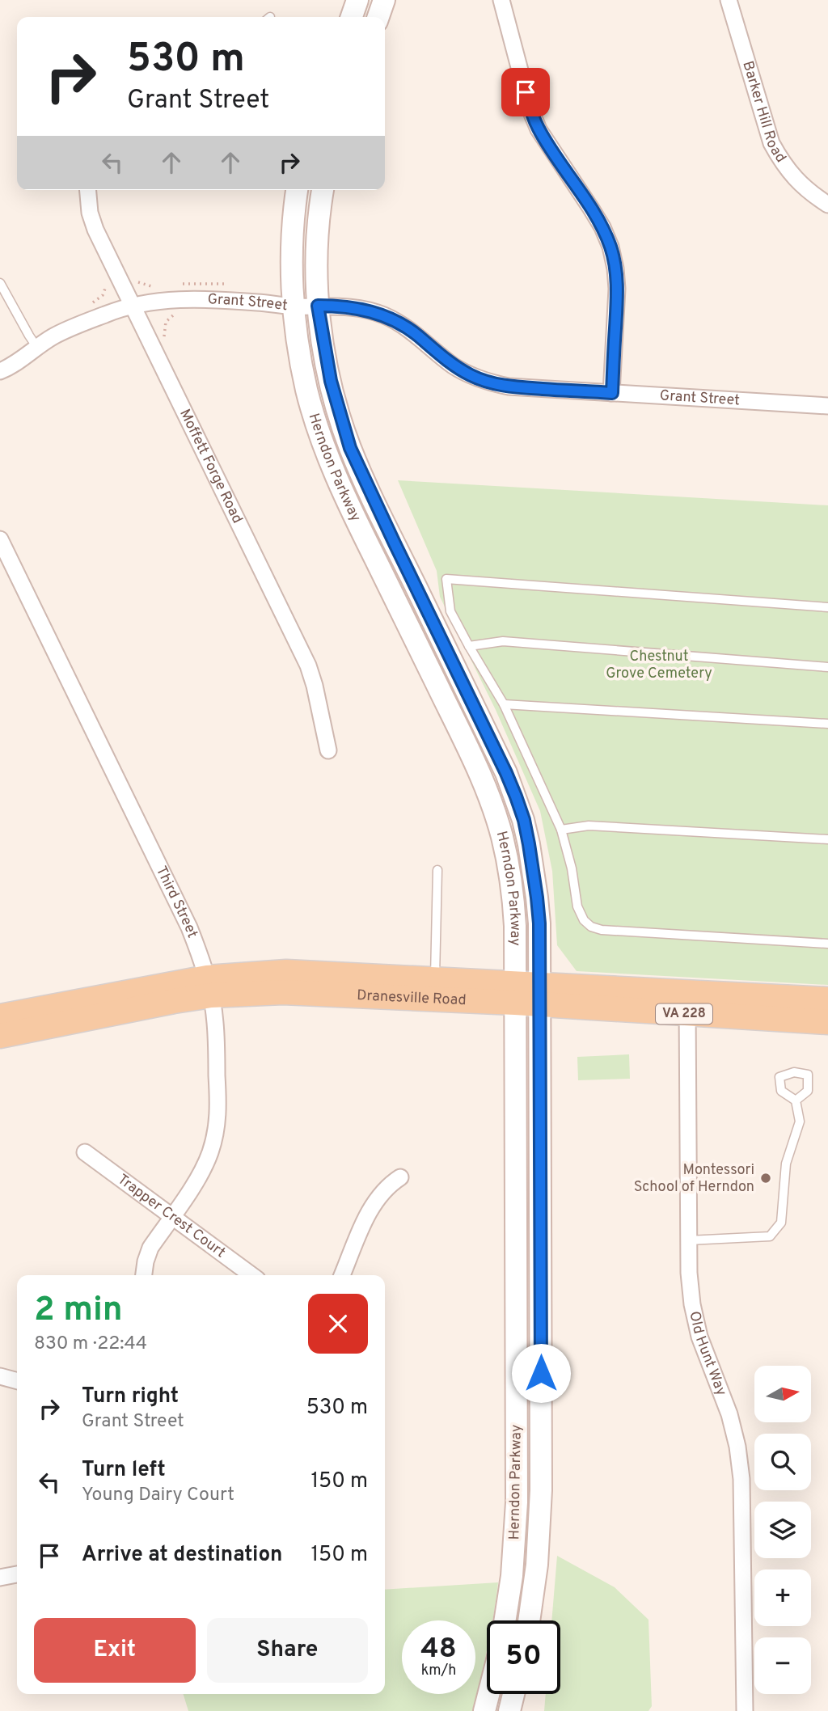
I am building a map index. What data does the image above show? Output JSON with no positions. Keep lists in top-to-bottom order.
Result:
{
  "streets": {
    "main road": ["Herndon Parkway", "Dranesville Road", "VA 228"],
    "street": [
      "Barker Hill Road",
      "Grant Street",
      "Moffett Forge Road",
      "Third Street",
      "Trapper Crest Court",
      "Old Hunt Way"
    ]
  },
  "crossings": [
    ["Grant Street", "Moffett Forge Road"],
    ["Grant Street", "Herndon Parkway"],
    ["Herndon Parkway", "Dranesville Road"],
    ["Third Street", "Dranesville Road"],
    ["Third Street", "Trapper Crest Court"],
    ["Dranesville Road", "Old Hunt Way"]
  ],
  "parks": ["Chestnut Grove Cemetery"],
  "places": ["Montessori School of Herndon"],
  "north": "right",
  "page": {
    "turn": ["530 m", "Grant Street"],
    "heading": ["2 min", "830 m · 22:44"],
    "map_buttons": ["+", "−"],
    "list": [
      {
        "name": "Turn right",
        "note": "Grant Street",
        "value": "530 m"
      },
      {
        "name": "Turn left",
        "note": "Young Dairy Court",
        "value": "150 m"
      },
      {
        "name": "Arrive at destination",
        "value": "150 m"
      }
    ],
    "buttons": ["Exit", "Share"],
    "speed": "48 km/h",
    "limit": "50"
  }
}
